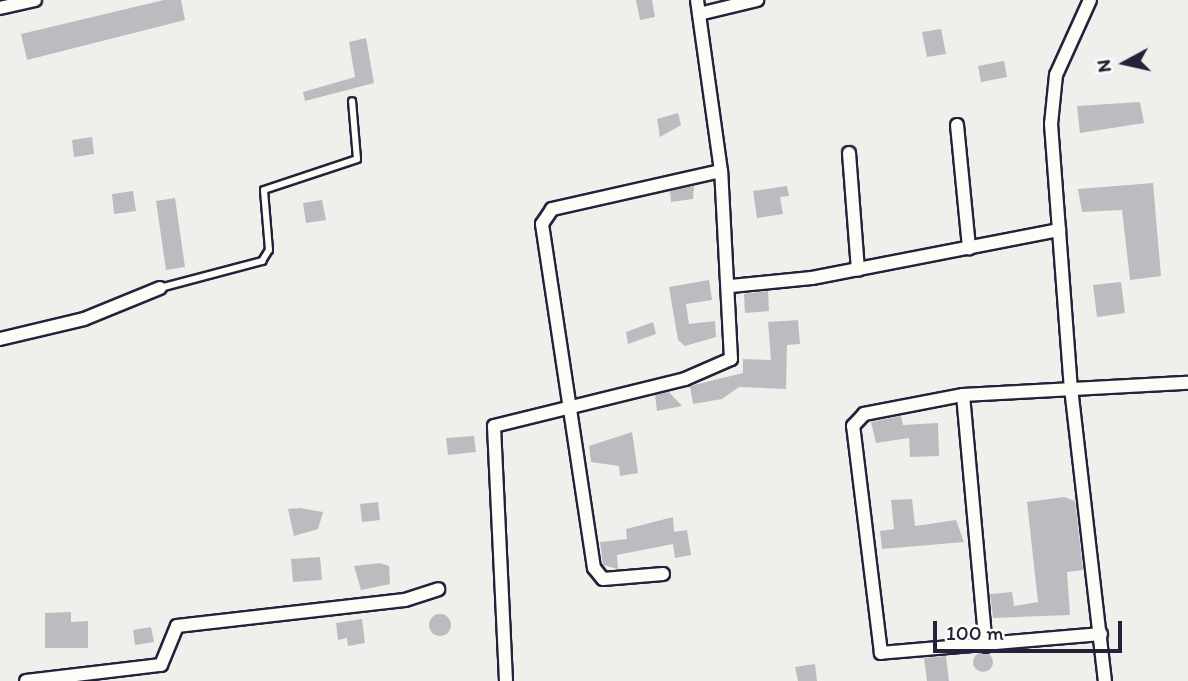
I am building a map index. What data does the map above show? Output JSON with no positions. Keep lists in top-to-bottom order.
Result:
{
  "scale_bar": "100 m",
  "north": "left"
}
